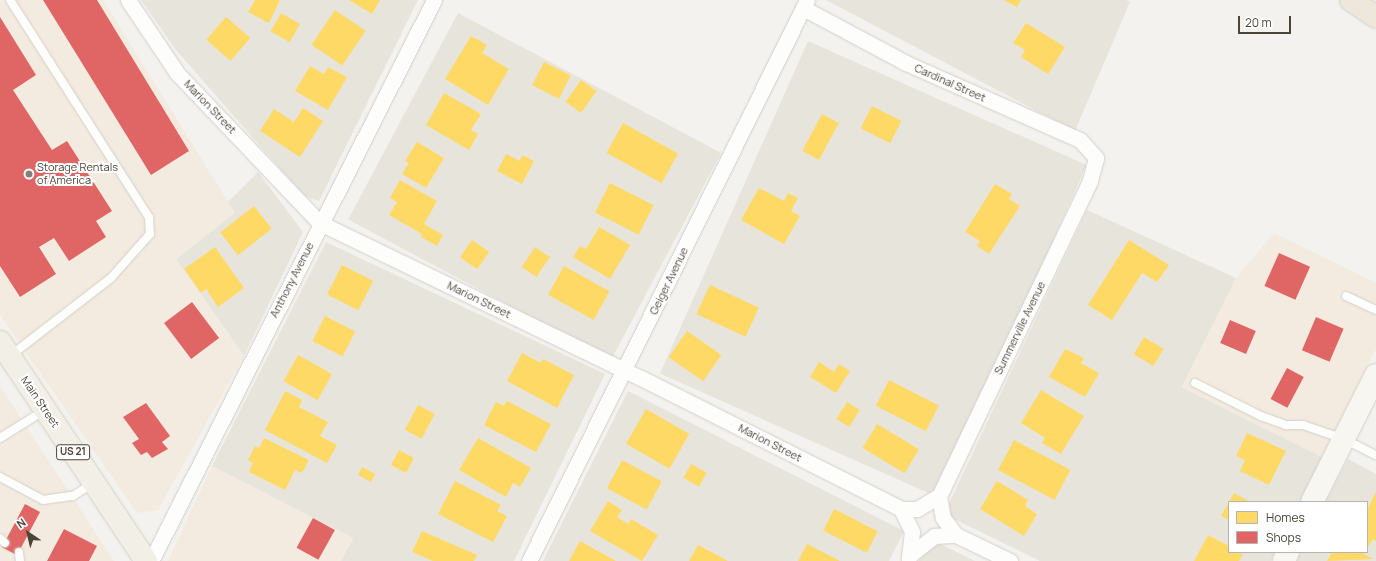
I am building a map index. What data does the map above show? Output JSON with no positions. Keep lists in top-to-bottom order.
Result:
{
  "streets": {
    "main road": ["Main Street", "US 21"],
    "street": [
      "Cardinal Street",
      "Marion Street",
      "Anthony Avenue",
      "Geiger Avenue",
      "Summerville Avenue"
    ]
  },
  "crossings": [
    ["Cardinal Street", "Geiger Avenue"],
    ["Cardinal Street", "Summerville Avenue"],
    ["Marion Street", "Anthony Avenue"],
    ["Marion Street", "Geiger Avenue"]
  ],
  "places": ["Storage Rentals of America"],
  "legend": ["Homes", "Shops"],
  "scale_bar": "20 m",
  "north": "top left"
}
